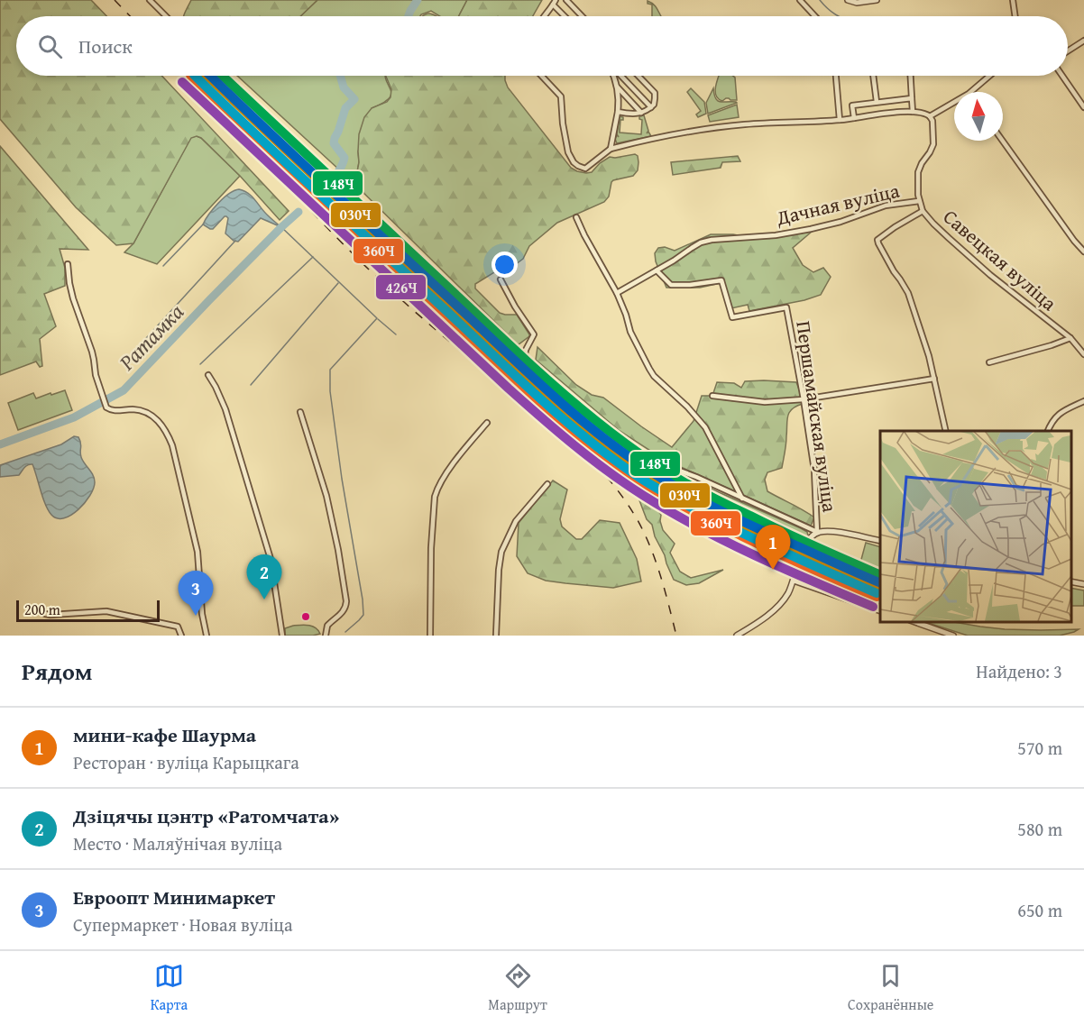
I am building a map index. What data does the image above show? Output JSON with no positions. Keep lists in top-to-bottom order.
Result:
{
  "streets": {
    "street": ["Дачная вуліца", "Савецкая вуліца", "Першамайская вуліца"]
  },
  "crossings": [
    ["Дачная вуліца", "Савецкая вуліца"],
    ["Дачная вуліца", "Першамайская вуліца"]
  ],
  "water": ["Ратамка"],
  "lines": [
    "transit line 030Ч",
    "transit line 360Ч",
    "transit line 148Ч",
    "transit line 426Ч"
  ],
  "scale_bar": "200 m",
  "north": "top",
  "page": {
    "search": "Поиск",
    "pins": ["1", "2", "3"],
    "scale": "200 m",
    "heading": ["Рядом", "Найдено: 3"],
    "list": [
      {
        "mark": "1",
        "name": "мини-кафе Шаурма",
        "note": "Ресторан · вуліца Карыцкага",
        "value": "570 m"
      },
      {
        "mark": "2",
        "name": "Дзіцячы цэнтр «Ратомчата»",
        "note": "Место · Маляўнічая вуліца",
        "value": "580 m"
      },
      {
        "mark": "3",
        "name": "Евроопт Минимаркет",
        "note": "Супермаркет · Новая вуліца",
        "value": "650 m"
      }
    ],
    "nav": ["Карта", "Маршрут", "Сохранённые"]
  }
}
